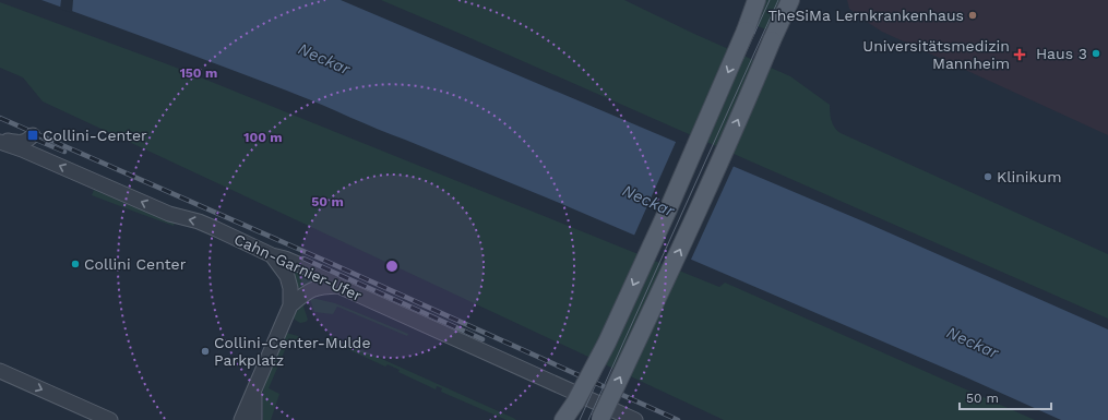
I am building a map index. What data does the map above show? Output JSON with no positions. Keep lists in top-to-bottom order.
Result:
{
  "streets": {
    "street": ["Cahn-Garnier-Ufer"]
  },
  "one_way": ["Cahn-Garnier-Ufer"],
  "water": ["Neckar"],
  "places": {
    "other": [
      "TheSiMa Lernkrankenhaus",
      "Haus 3",
      "Klinikum",
      "Collini Center",
      "Collini-Center-Mulde Parkplatz"
    ],
    "health": ["Universitätsmedizin Mannheim"],
    "transit": ["Collini-Center"]
  },
  "scale_bar": "50 m",
  "rings": ["150 m", "100 m", "50 m"]
}
